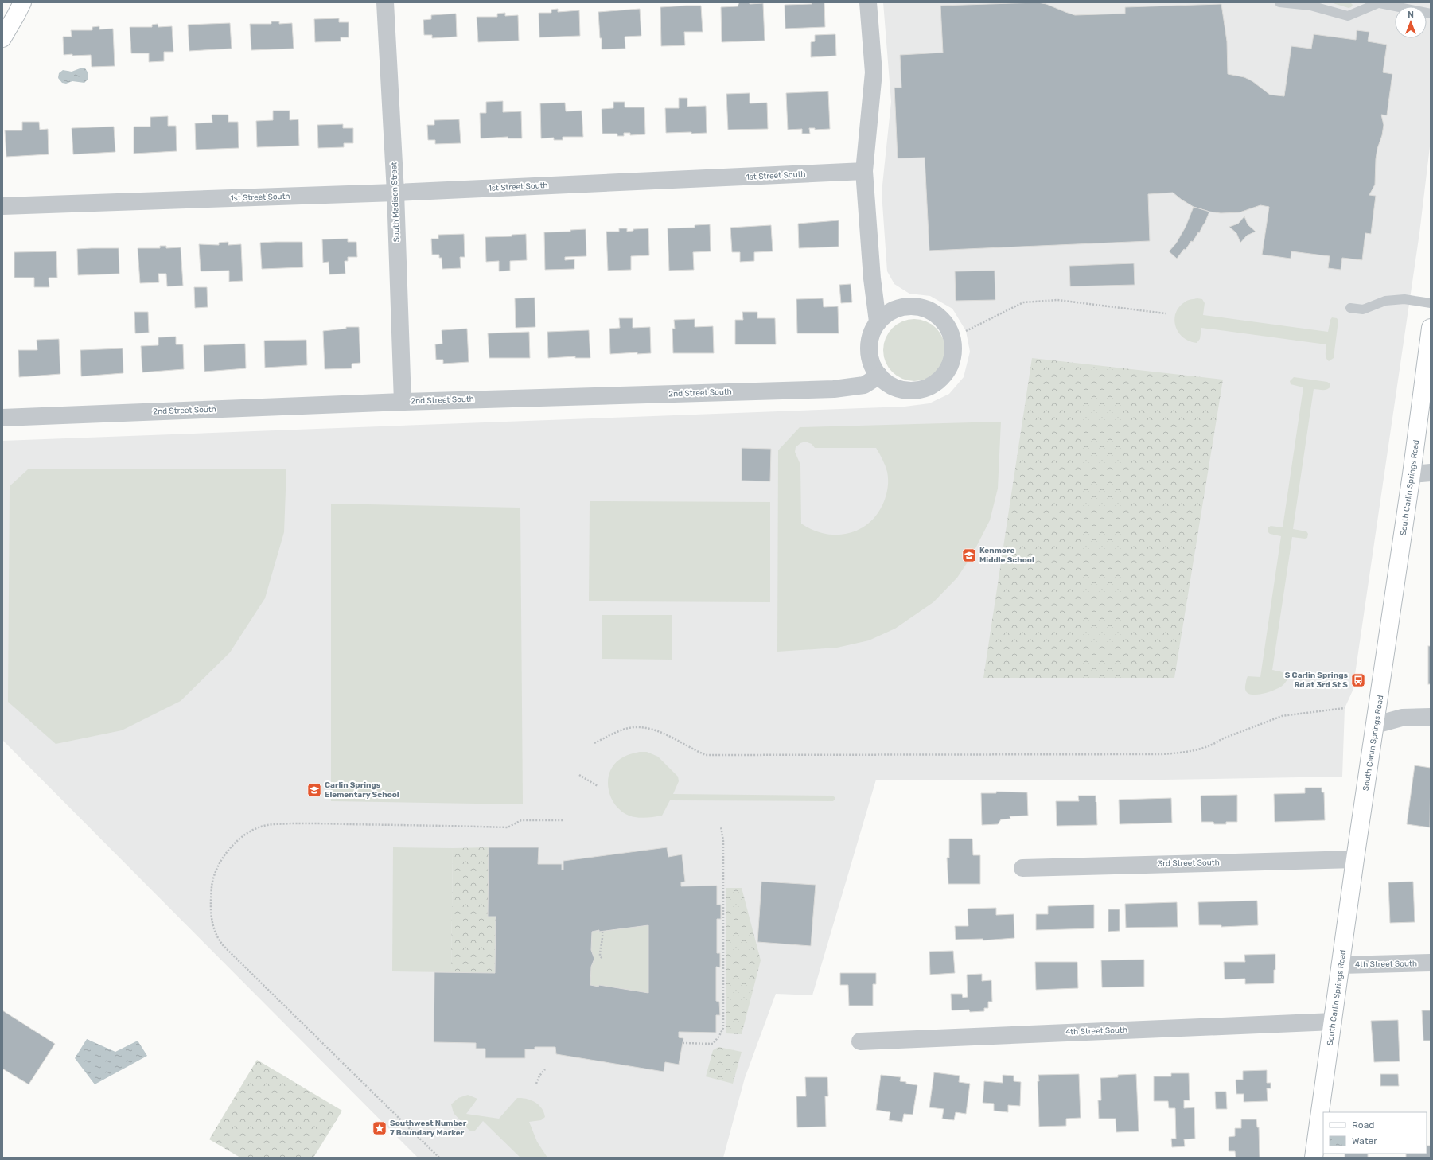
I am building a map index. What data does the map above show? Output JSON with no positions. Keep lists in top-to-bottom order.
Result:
{
  "streets": {
    "main road": ["South Carlin Springs Road"],
    "street": [
      "1st Street South",
      "South Madison Street",
      "2nd Street South",
      "3rd Street South",
      "4th Street South"
    ]
  },
  "crossings": [
    ["1st Street South", "South Madison Street"],
    ["South Madison Street", "2nd Street South"],
    ["South Carlin Springs Road", "3rd Street South"],
    ["South Carlin Springs Road", "4th Street South"]
  ],
  "places": {
    "school or university": ["Kenmore Middle School", "Carlin Springs Elementary School"],
    "bus stop": ["S Carlin Springs Rd at 3rd St S"],
    "place": ["Southwest Number 7 Boundary Marker"]
  },
  "legend": ["Road", "Water"],
  "north": "top"
}
